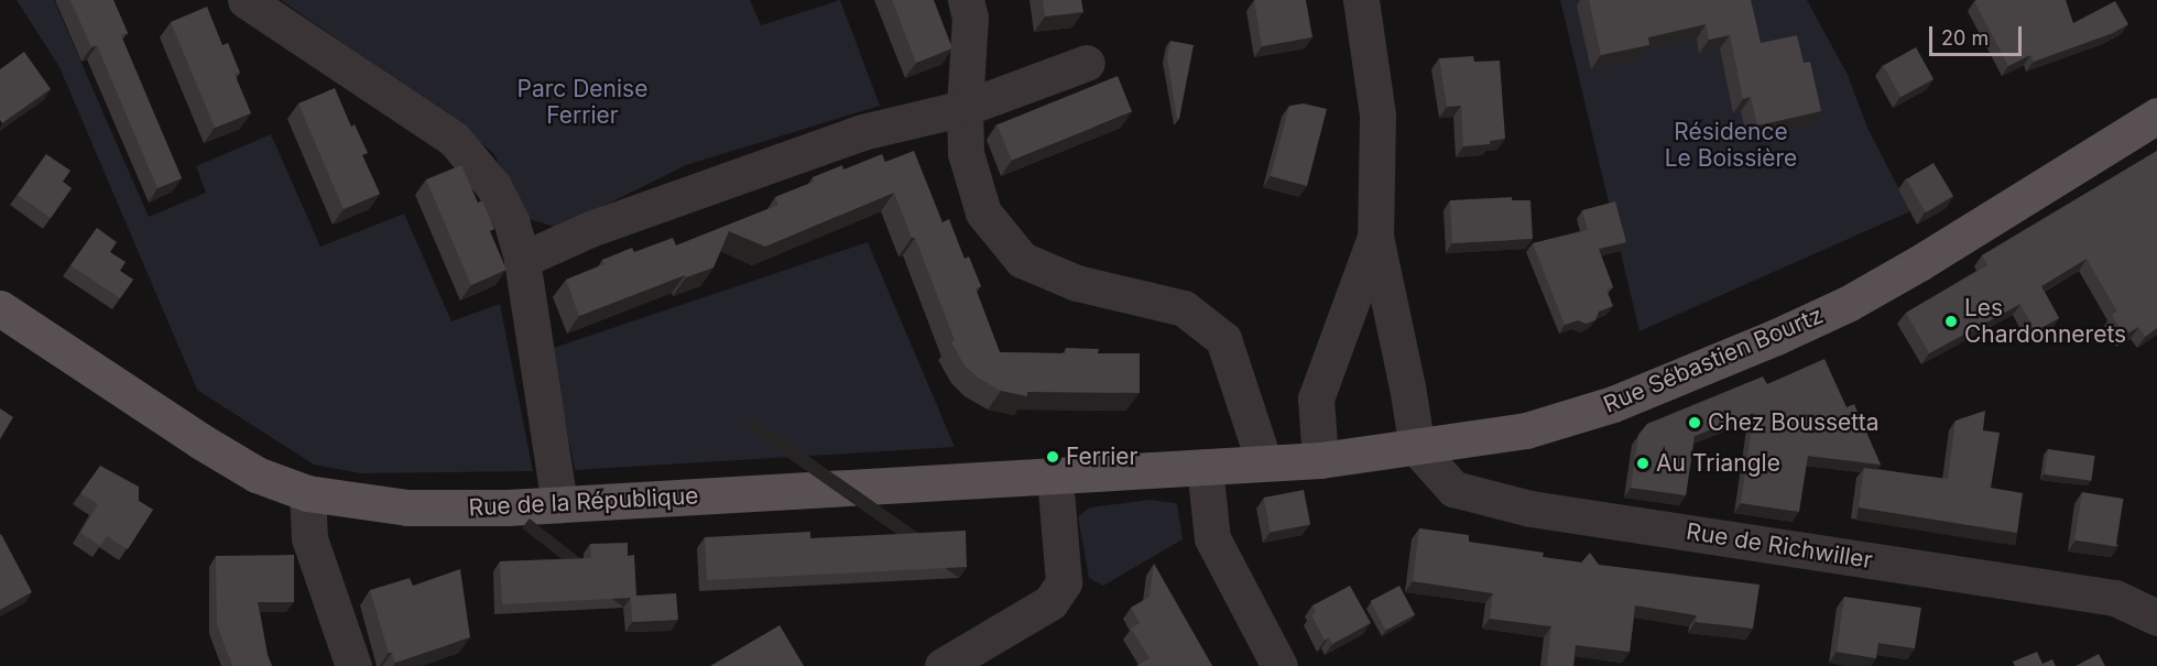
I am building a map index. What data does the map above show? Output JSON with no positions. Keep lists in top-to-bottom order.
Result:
{
  "streets": {
    "main road": ["Rue Sébastien Bourtz", "Rue de la République"],
    "street": ["Rue de Richwiller"]
  },
  "crossings": [
    ["Rue Sébastien Bourtz", "Rue de la République"],
    ["Rue Sébastien Bourtz", "Rue de Richwiller"]
  ],
  "parks": ["Parc Denise Ferrier", "Résidence Le Boissière"],
  "places": [
    "Les Chardonnerets",
    "Chez Boussetta",
    "Ferrier",
    "Au Triangle"
  ],
  "scale_bar": "20 m"
}
